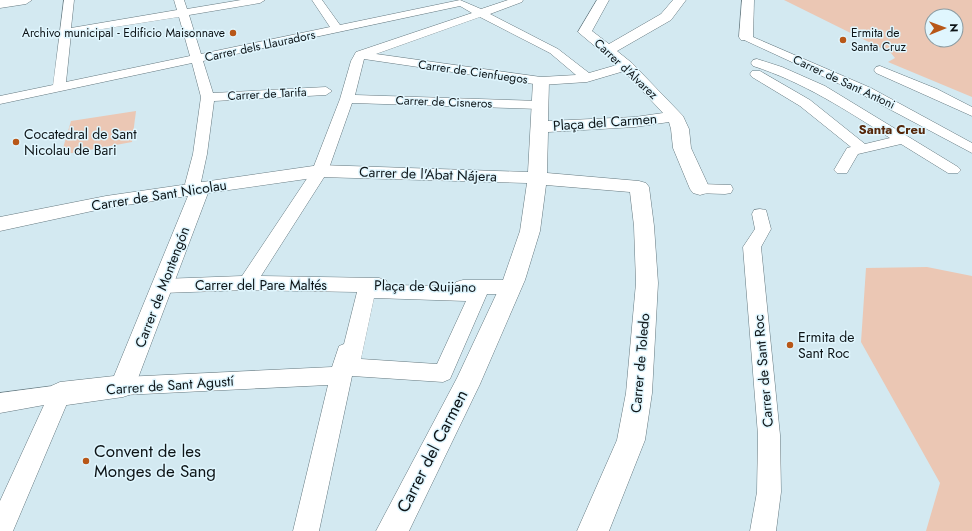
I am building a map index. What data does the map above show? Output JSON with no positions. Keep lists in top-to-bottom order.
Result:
{
  "streets": {
    "street": [
      "Carrer dels Llauradors",
      "Carrer d'Álvarez",
      "Carrer de Cienfuegos",
      "Carrer de Sant Antoni",
      "Carrer de Tarifa",
      "Carrer de Cisneros",
      "Plaça del Carmen",
      "Carrer de l'Abat Nájera",
      "Carrer de Sant Nicolau",
      "Carrer del Pare Maltés",
      "Plaça de Quijano",
      "Carrer de Montengón",
      "Carrer de Toledo",
      "Carrer de Sant Roc",
      "Carrer de Sant Agustí",
      "Carrer del Carmen"
    ]
  },
  "crossings": [
    ["Carrer d'Álvarez", "Carrer de Cienfuegos"],
    ["Carrer d'Álvarez", "Plaça del Carmen"],
    ["Plaça del Carmen", "Carrer de l'Abat Nájera"],
    ["Plaça del Carmen", "Carrer de Toledo"],
    ["Carrer de l'Abat Nájera", "Carrer de Sant Nicolau"],
    ["Carrer de l'Abat Nájera", "Carrer de Toledo"],
    ["Carrer de Sant Nicolau", "Carrer de Montengón"],
    ["Carrer del Pare Maltés", "Plaça de Quijano"],
    ["Carrer del Pare Maltés", "Carrer de Montengón"],
    ["Plaça de Quijano", "Carrer de Sant Agustí"],
    ["Plaça de Quijano", "Carrer del Carmen"],
    ["Carrer de Montengón", "Carrer de Sant Agustí"]
  ],
  "districts": ["Santa Creu"],
  "places": [
    "Archivo municipal - Edificio Maisonnave",
    "Ermita de Santa Cruz",
    "Cocatedral de Sant Nicolau de Bari",
    "Ermita de Sant Roc",
    "Convent de les Monges de Sang"
  ],
  "north": "right"
}
